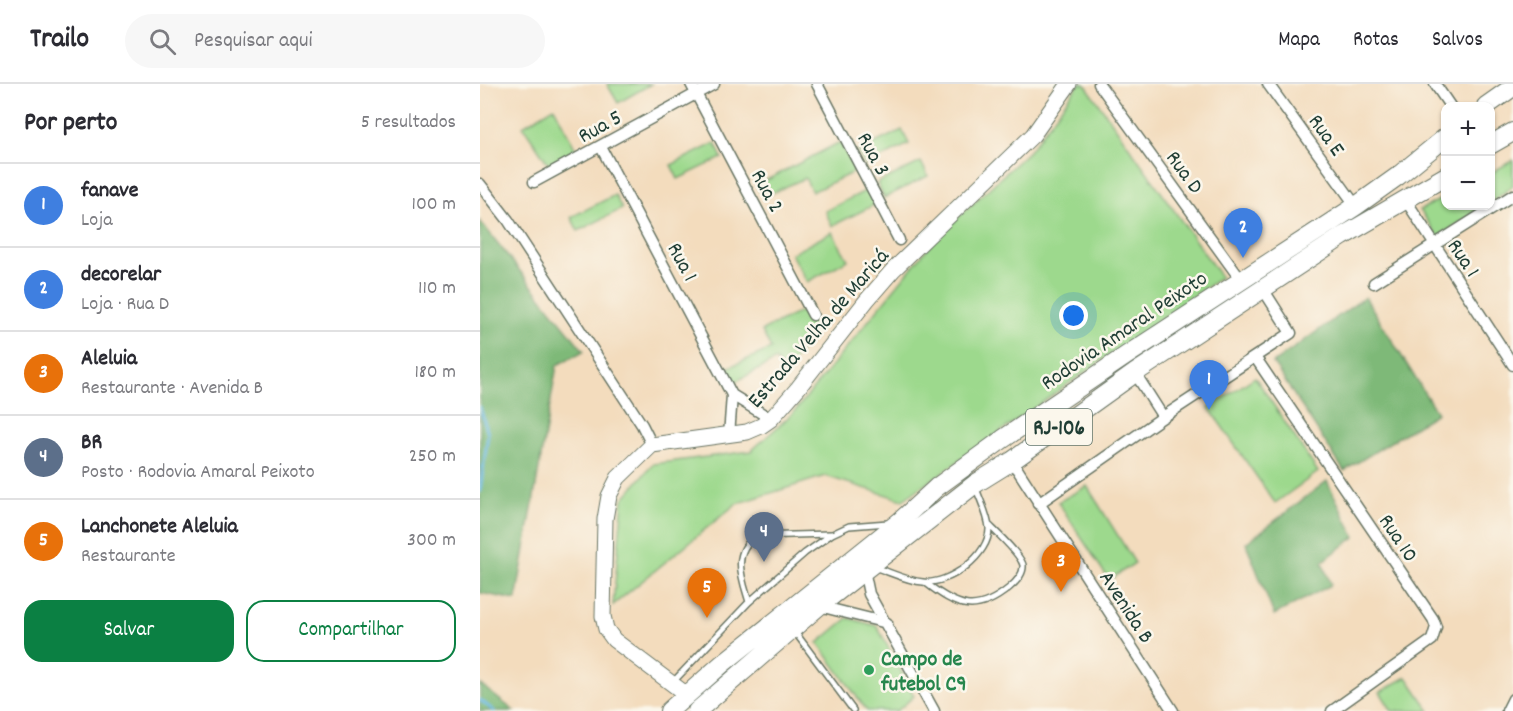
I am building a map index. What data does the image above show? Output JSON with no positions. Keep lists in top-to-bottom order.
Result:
{
  "streets": {
    "highway": ["Rodovia Amaral Peixoto", "RJ-106"],
    "street": [
      "Rua 5",
      "Rua E",
      "Rua 3",
      "Rua D",
      "Rua 2",
      "Rua 1",
      "Estrada Velha de Maricá",
      "Rua 10",
      "Avenida B"
    ]
  },
  "crossings": [
    ["Rua 5", "Rua 2"],
    ["Rua 5", "Rua 1"],
    ["Rua E", "Rodovia Amaral Peixoto"],
    ["Rua D", "Rodovia Amaral Peixoto"],
    ["Rua 1", "Rodovia Amaral Peixoto"],
    ["Rodovia Amaral Peixoto", "Avenida B"]
  ],
  "places": ["Campo de futebol C9"],
  "page": {
    "header": "Trailo",
    "search": "Pesquisar aqui",
    "nav": ["Mapa", "Rotas", "Salvos"],
    "heading": ["Por perto", "5 resultados"],
    "map_buttons": ["+", "−"],
    "list": [
      {
        "mark": "1",
        "name": "fanave",
        "note": "Loja",
        "value": "100 m"
      },
      {
        "mark": "2",
        "name": "decorelar",
        "note": "Loja · Rua D",
        "value": "110 m"
      },
      {
        "mark": "3",
        "name": "Aleluia",
        "note": "Restaurante · Avenida B",
        "value": "180 m"
      },
      {
        "mark": "4",
        "name": "BR",
        "note": "Posto · Rodovia Amaral Peixoto",
        "value": "250 m"
      },
      {
        "mark": "5",
        "name": "Lanchonete Aleluia",
        "note": "Restaurante",
        "value": "300 m"
      }
    ],
    "pins": [
      "2",
      "1",
      "4",
      "3",
      "5"
    ],
    "buttons": ["Salvar", "Compartilhar"]
  }
}
